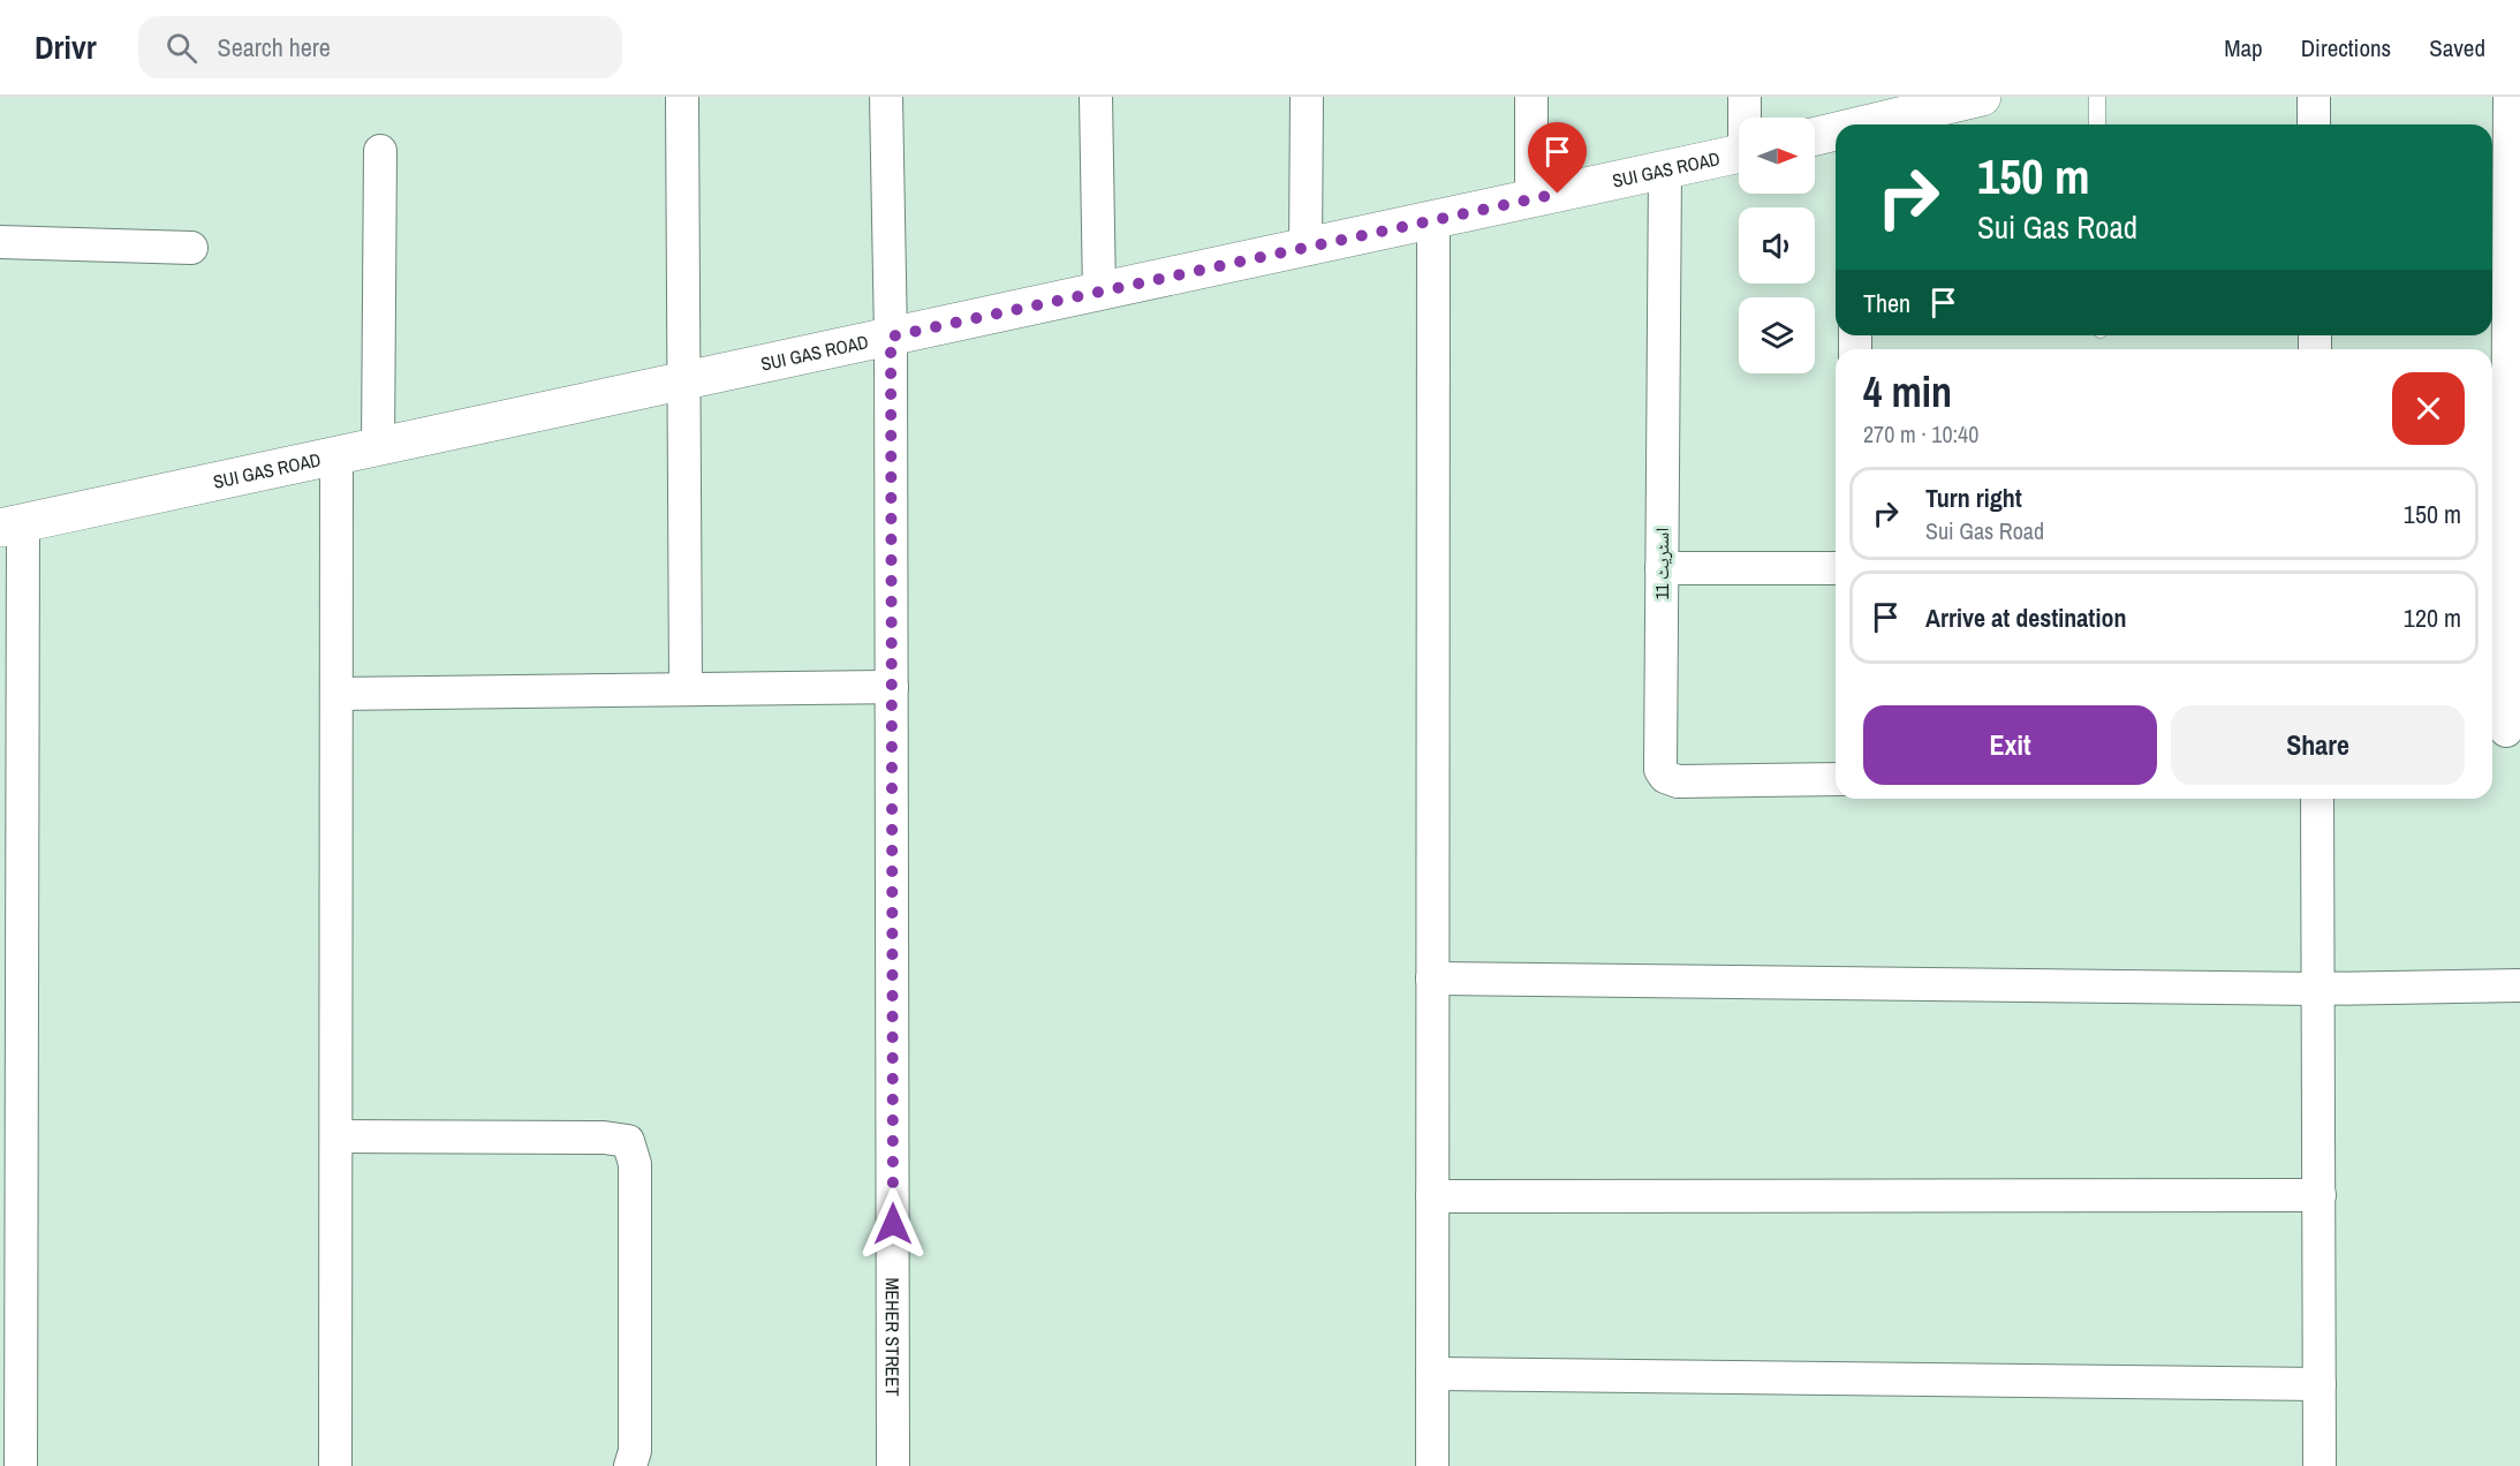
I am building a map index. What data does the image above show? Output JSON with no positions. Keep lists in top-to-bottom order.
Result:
{
  "streets": {
    "street": ["SUI GAS ROAD", "اسٹریٹ 11", "MEHER STREET"]
  },
  "crossings": [
    ["SUI GAS ROAD", "اسٹریٹ 11"],
    ["SUI GAS ROAD", "MEHER STREET"]
  ],
  "north": "right",
  "page": {
    "header": "Drivr",
    "search": "Search here",
    "nav": ["Map", "Directions", "Saved"],
    "turn": ["150 m", "Sui Gas Road"],
    "then": "Then",
    "heading": ["4 min", "270 m · 10:40"],
    "list": [
      {
        "name": "Turn right",
        "note": "Sui Gas Road",
        "value": "150 m"
      },
      {
        "name": "Arrive at destination",
        "value": "120 m"
      }
    ],
    "buttons": ["Exit", "Share"]
  }
}
